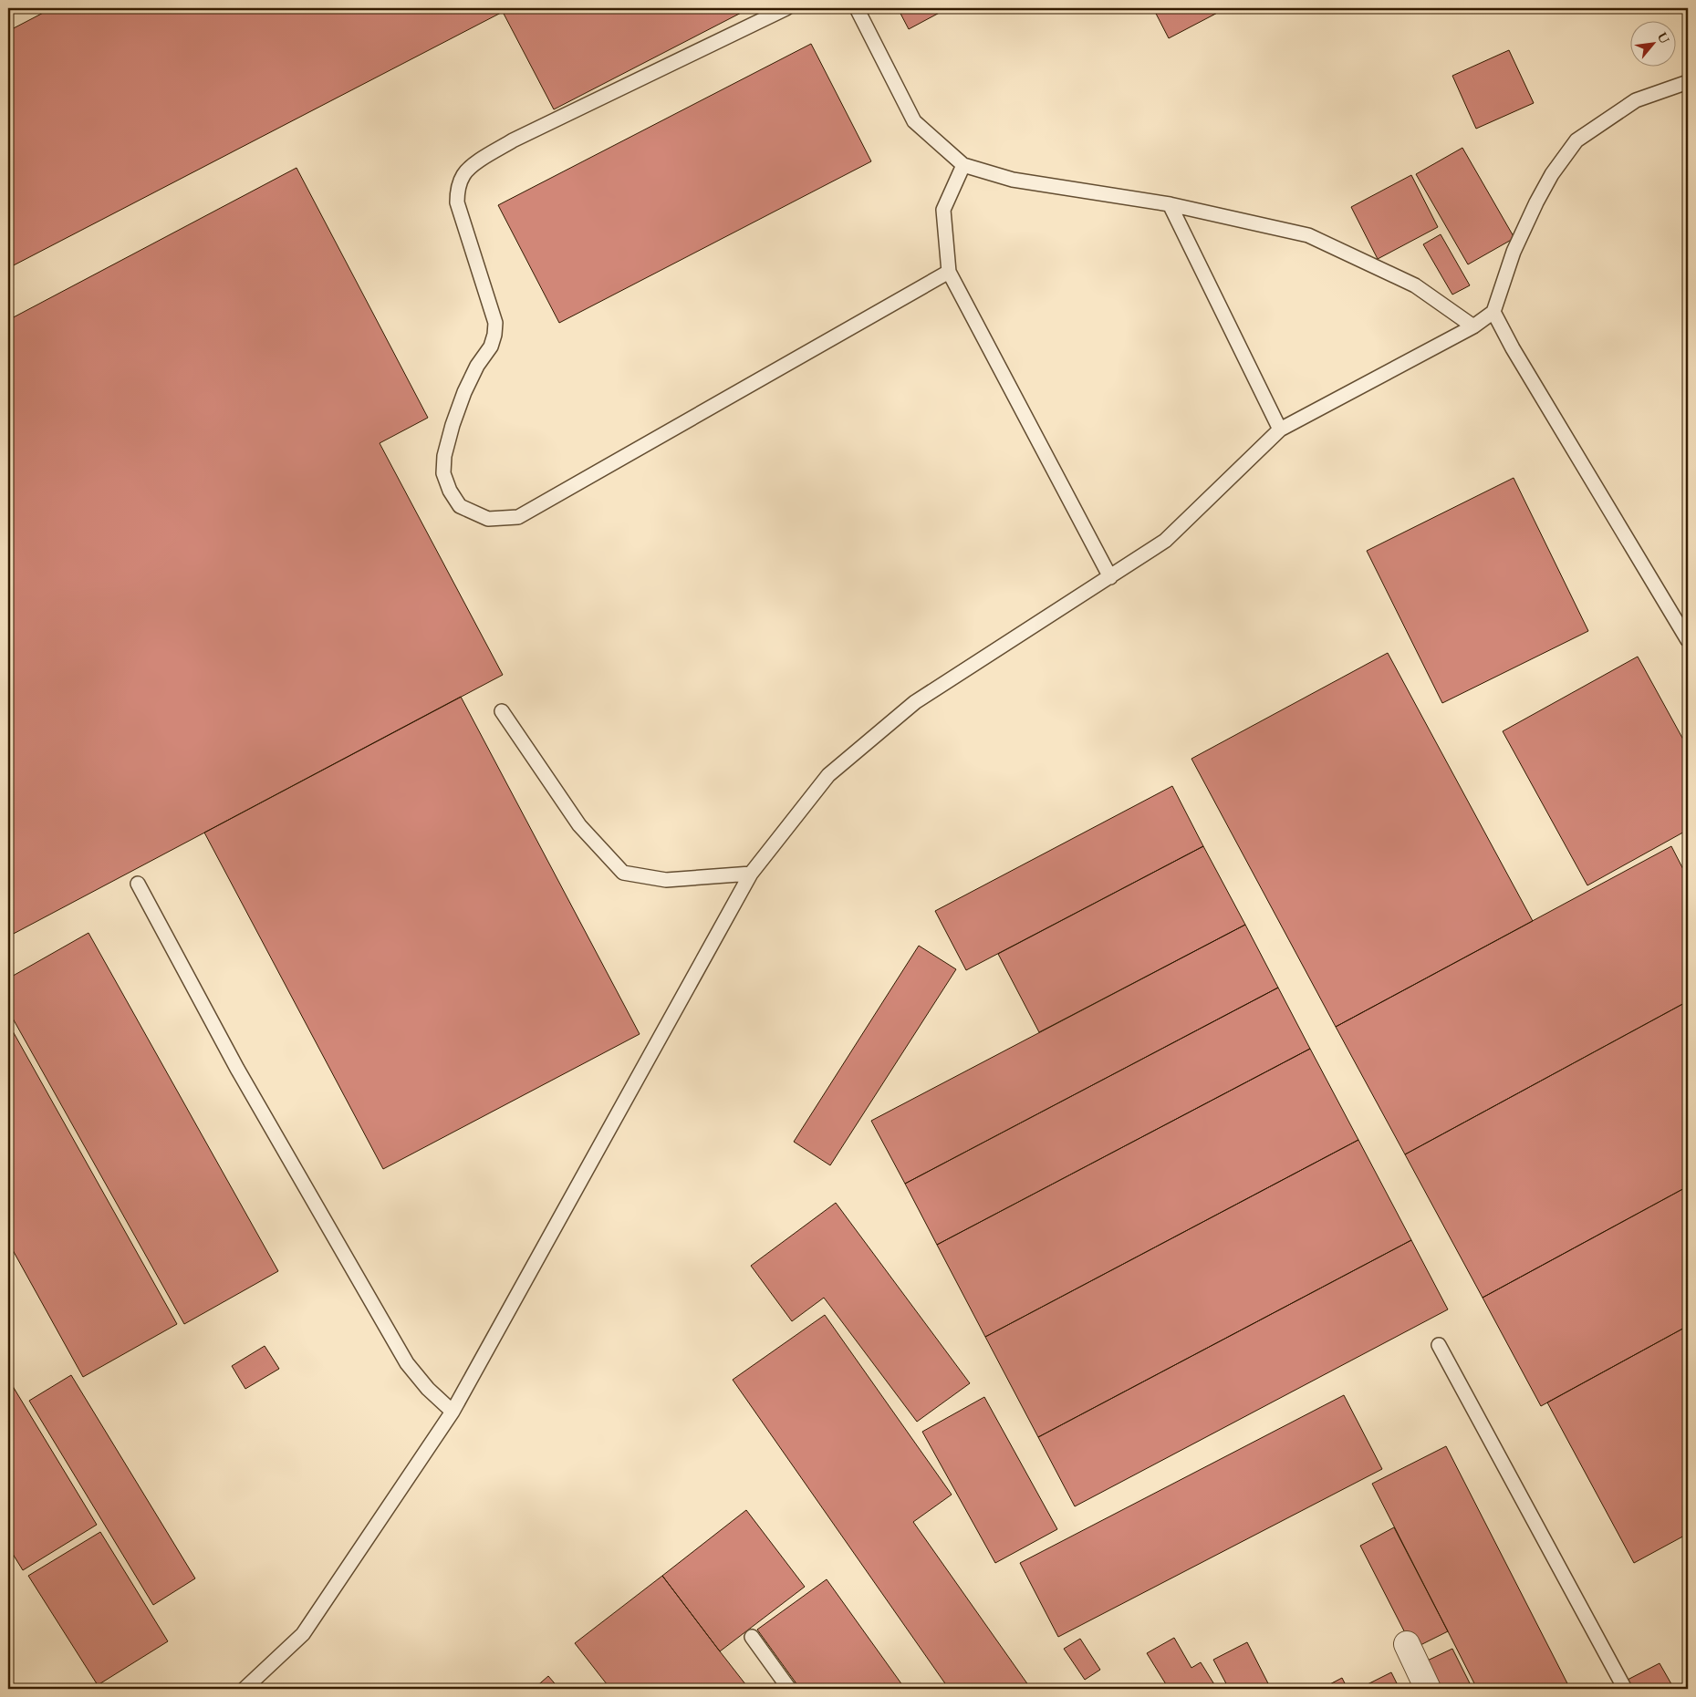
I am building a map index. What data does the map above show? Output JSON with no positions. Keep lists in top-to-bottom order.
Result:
{
  "north": "top right"
}
